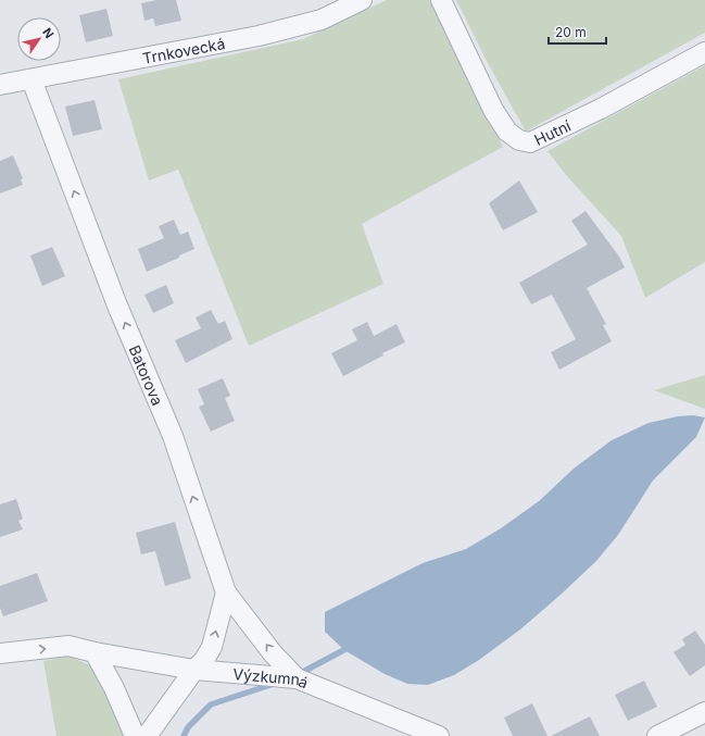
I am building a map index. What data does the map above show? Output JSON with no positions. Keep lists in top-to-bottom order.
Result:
{
  "streets": {
    "street": [
      "Trnkovecká",
      "Hutní",
      "Batorova",
      "Výzkumná"
    ]
  },
  "crossings": [
    ["Trnkovecká", "Batorova"]
  ],
  "one_way": ["Batorova"],
  "scale_bar": "20 m",
  "north": "top right"
}
